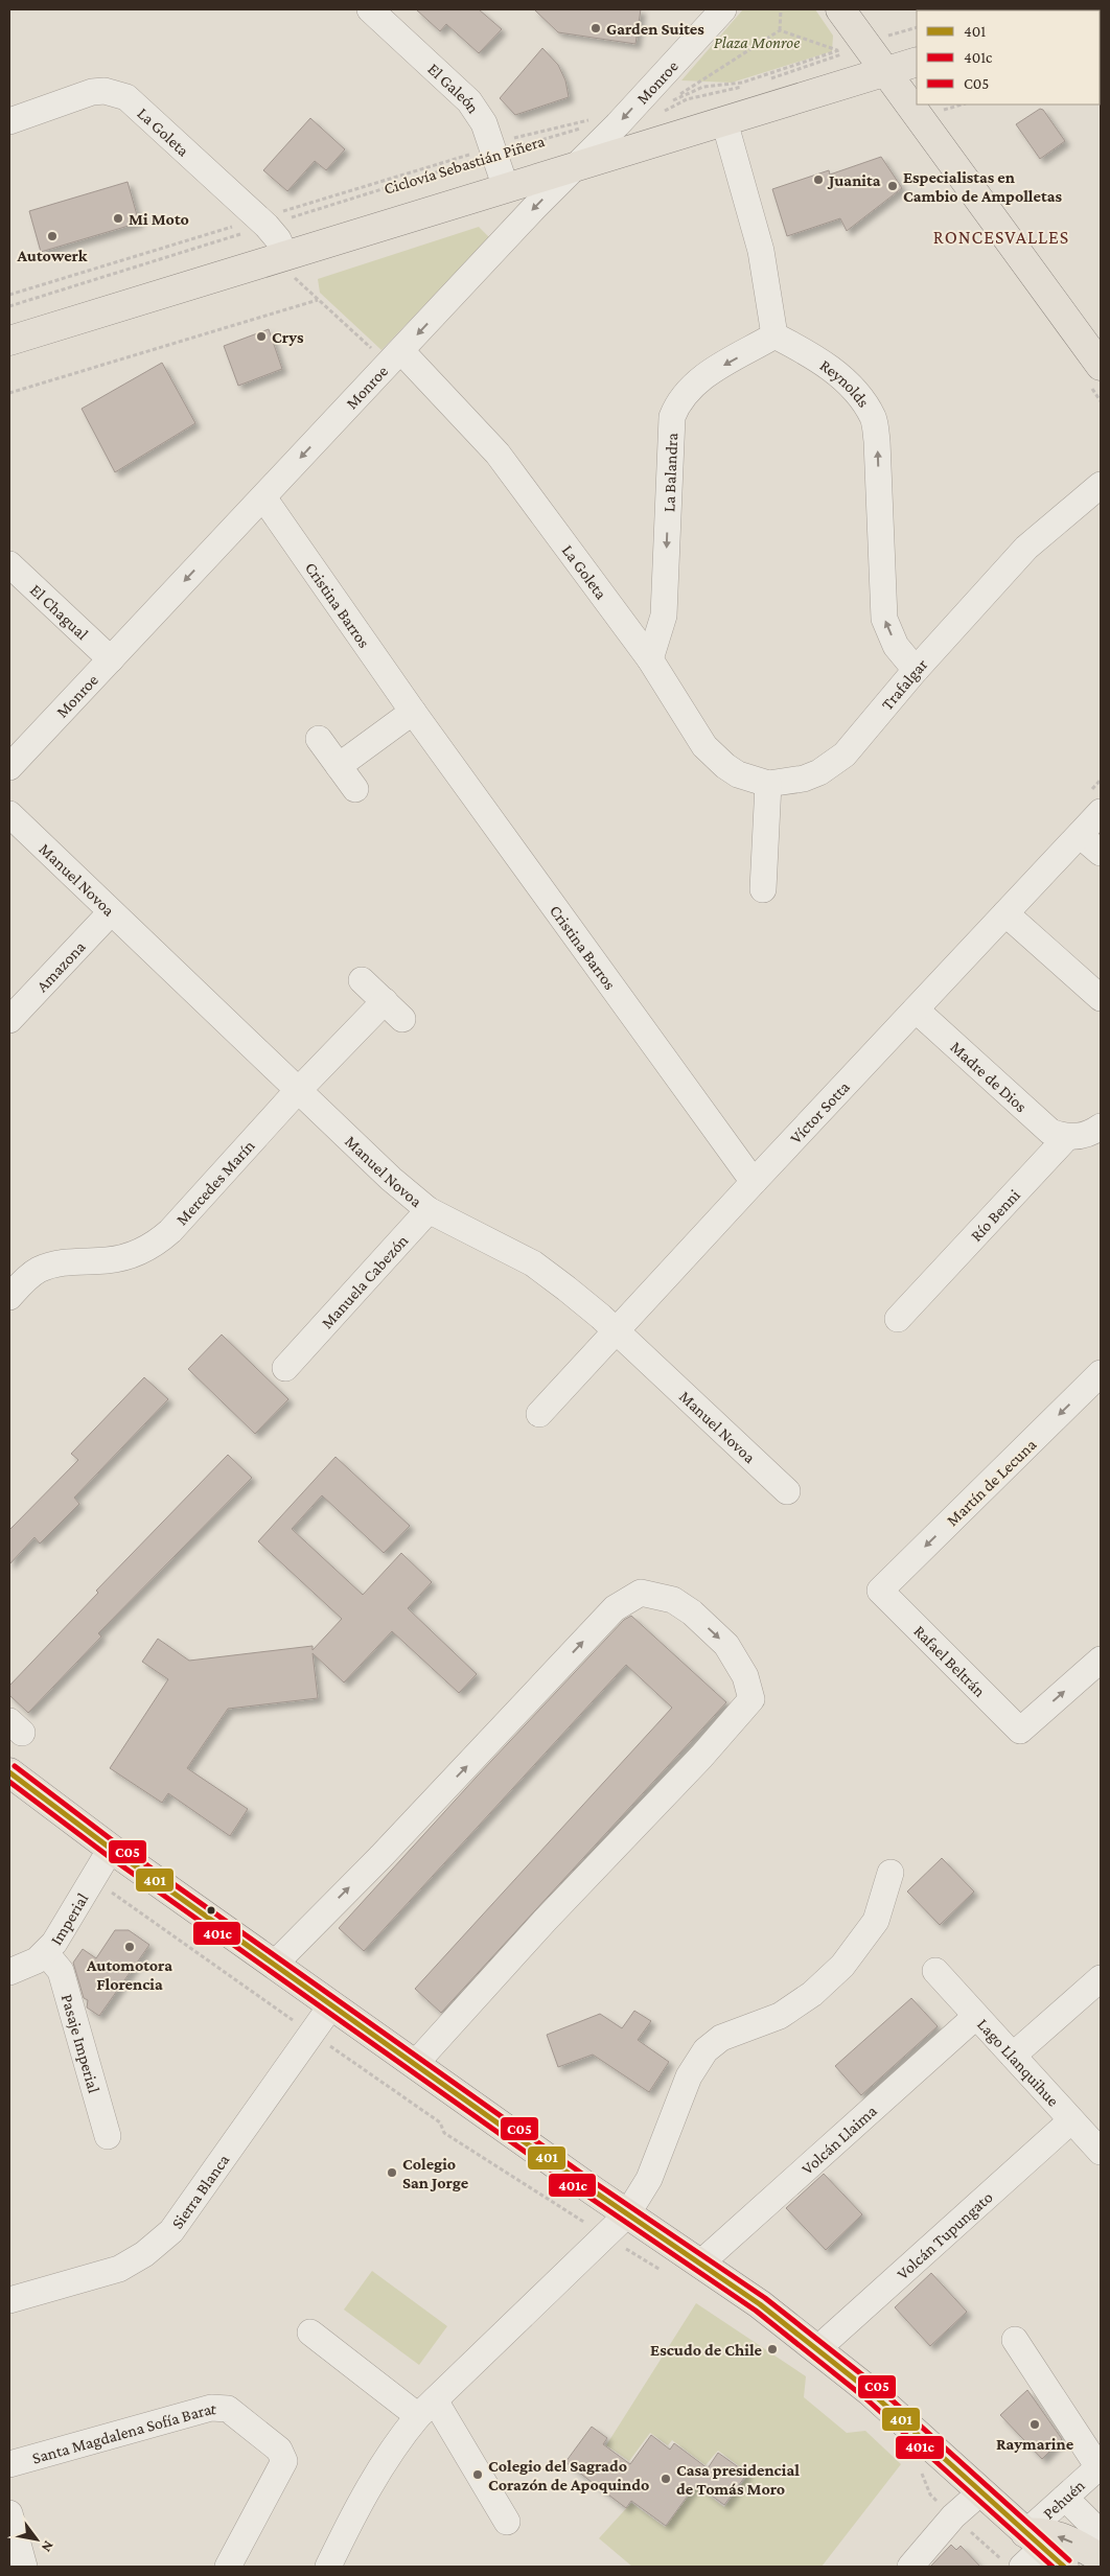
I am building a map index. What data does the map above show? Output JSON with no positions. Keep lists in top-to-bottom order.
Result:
{
  "streets": {
    "street": [
      "Monroe",
      "El Galeón",
      "La Goleta",
      "Reynolds",
      "La Balandra",
      "Cristina Barros",
      "El Chagual",
      "Trafalgar",
      "Manuel Novoa",
      "Amazona",
      "Madre de Dios",
      "Víctor Sotta",
      "Mercedes Marín",
      "Río Benni",
      "Manuela Cabezón",
      "Martín de Lecuna",
      "Rafael Beltrán",
      "Imperial",
      "Pasaje Imperial",
      "Lago Llanquihue",
      "Volcán Llaima",
      "Sierra Blanca",
      "Volcán Tupungato",
      "Santa Magdalena Sofía Barat",
      "Pehuén"
    ],
    "path": ["Ciclovía Sebastián Piñera"]
  },
  "crossings": [
    ["Monroe", "La Goleta"],
    ["Monroe", "Ciclovía Sebastián Piñera"],
    ["Monroe", "Cristina Barros"],
    ["Monroe", "El Chagual"],
    ["El Galeón", "Ciclovía Sebastián Piñera"],
    ["La Goleta", "Ciclovía Sebastián Piñera"],
    ["La Goleta", "La Balandra"],
    ["La Goleta", "Trafalgar"],
    ["Reynolds", "La Balandra"],
    ["Reynolds", "Trafalgar"],
    ["Cristina Barros", "Víctor Sotta"],
    ["Manuel Novoa", "Amazona"],
    ["Manuel Novoa", "Víctor Sotta"],
    ["Manuel Novoa", "Mercedes Marín"],
    ["Manuel Novoa", "Manuela Cabezón"],
    ["Madre de Dios", "Víctor Sotta"],
    ["Madre de Dios", "Río Benni"],
    ["Martín de Lecuna", "Rafael Beltrán"],
    ["Imperial", "Pasaje Imperial"],
    ["Lago Llanquihue", "Volcán Llaima"],
    ["Lago Llanquihue", "Volcán Tupungato"]
  ],
  "one_way": [
    "Monroe",
    "Reynolds",
    "La Balandra",
    "Martín de Lecuna"
  ],
  "districts": ["RONCESVALLES"],
  "parks": ["Plaza Monroe"],
  "places": [
    "Garden Suites",
    "Juanita",
    "Especialistas en Cambio de Ampolletas",
    "Mi Moto",
    "Autowerk",
    "Crys",
    "Automotora Florencia",
    "Colegio San Jorge",
    "Escudo de Chile",
    "Raymarine",
    "Colegio del Sagrado Corazón de Apoquindo",
    "Casa presidencial de Tomás Moro"
  ],
  "lines": ["transit line C05", "transit line 401", "transit line 401c"],
  "legend": ["401", "401c", "C05"],
  "north": "bottom right"
}
